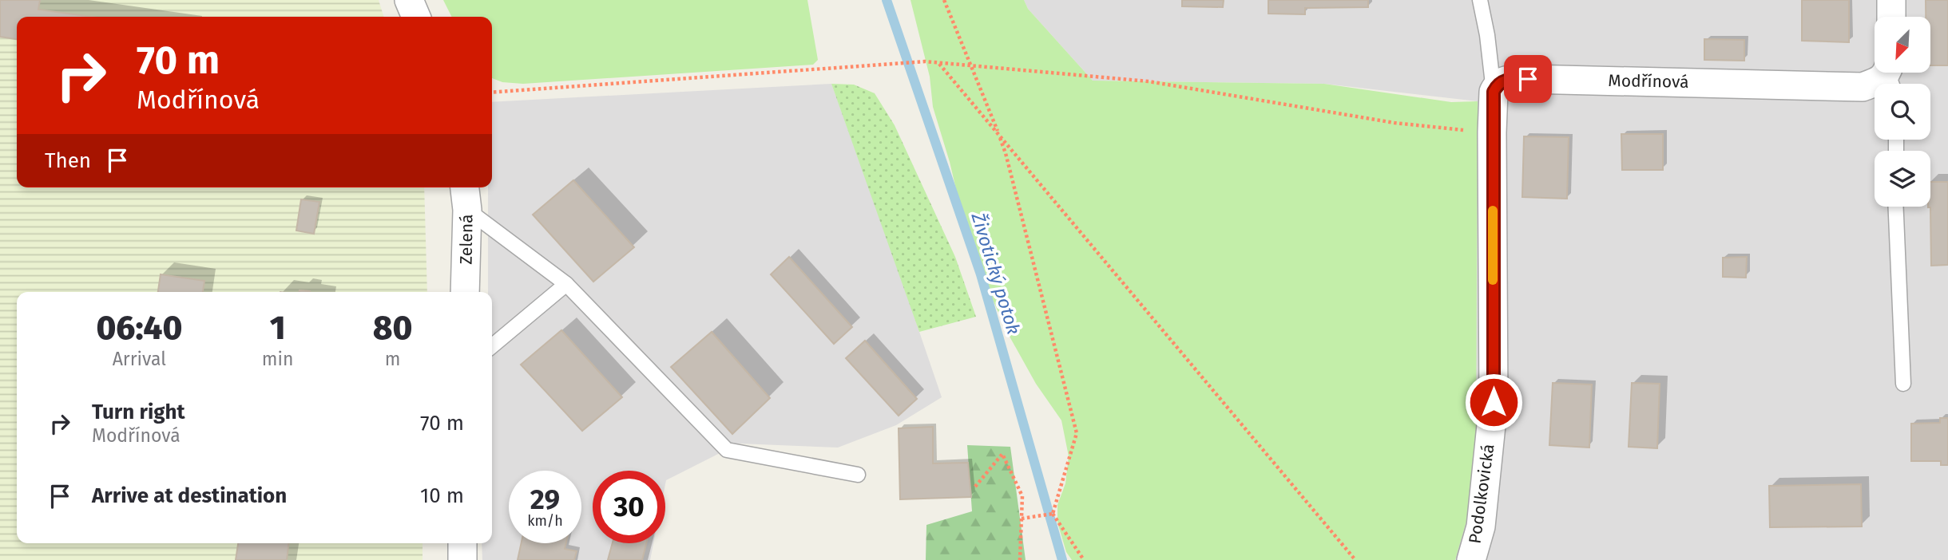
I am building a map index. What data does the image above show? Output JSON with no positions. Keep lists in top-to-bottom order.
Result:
{
  "streets": {
    "street": ["Modřínová", "Zelená", "Podolkovická"]
  },
  "crossings": [
    ["Modřínová", "Podolkovická"]
  ],
  "water": ["Životický potok"],
  "north": "bottom left",
  "page": {
    "turn": ["70 m", "Modřínová"],
    "then": "Then",
    "eta": [
      "06:40",
      "Arrival",
      "1",
      "min",
      "80",
      "m"
    ],
    "list": [
      {
        "name": "Turn right",
        "note": "Modřínová",
        "value": "70 m"
      },
      {
        "name": "Arrive at destination",
        "value": "10 m"
      }
    ],
    "speed": "29 km/h",
    "limit": "30"
  }
}
